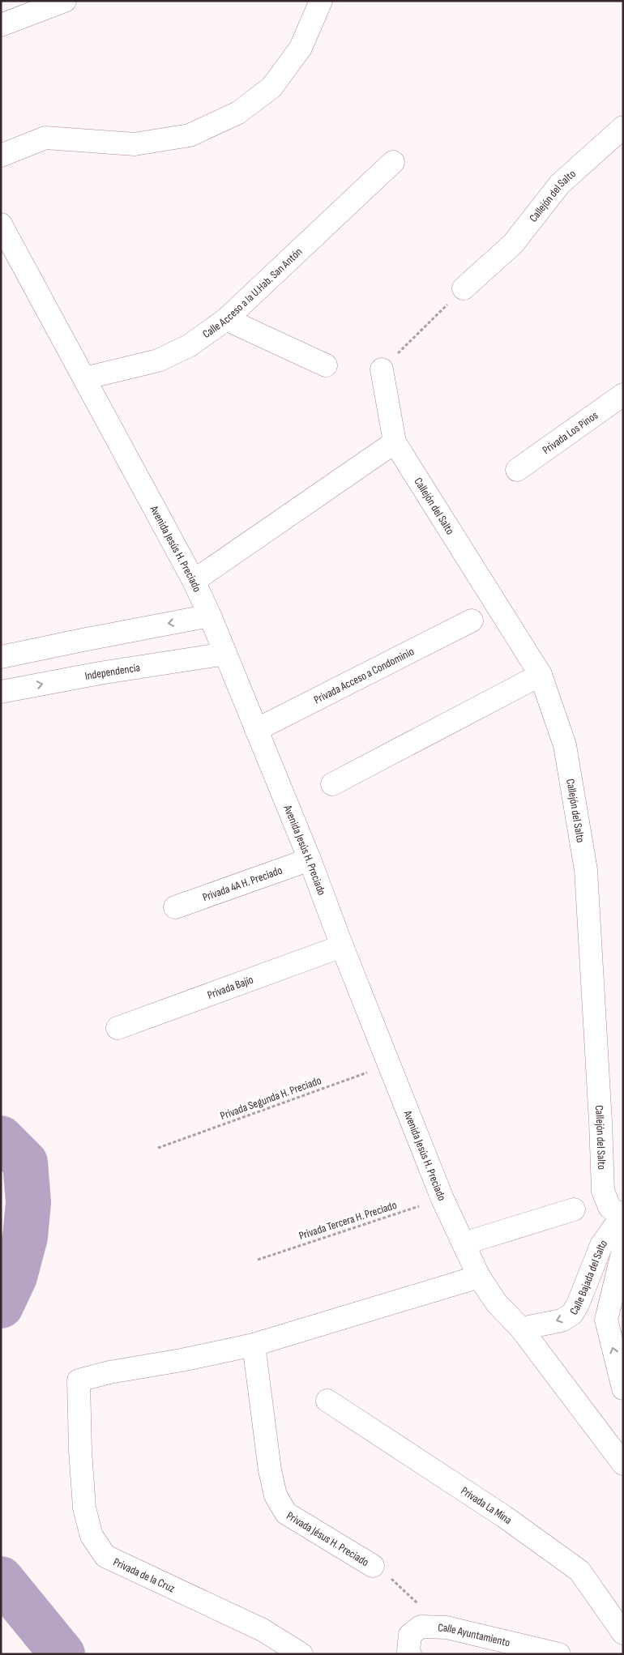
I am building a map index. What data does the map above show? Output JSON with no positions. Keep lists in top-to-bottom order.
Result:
{
  "streets": {
    "street": [
      "Callejón del Salto",
      "Calle Acceso a la U.Hab. San Antón",
      "Privada Los Pinos",
      "Avenida Jesús H. Preciado",
      "Independencia",
      "Privada Acceso a Condominio",
      "Privada 4A H. Preciado",
      "Privada Bajío",
      "Calle Bajada del Salto",
      "Privada La Mina",
      "Privada Jésus H. Preciado",
      "Privada de la Cruz",
      "Calle Ayuntamiento"
    ],
    "path": ["Privada Segunda H. Preciado", "Privada Tercera H. Preciado"]
  },
  "crossings": [
    ["Callejón del Salto", "Calle Bajada del Salto"],
    ["Calle Acceso a la U.Hab. San Antón", "Avenida Jesús H. Preciado"],
    ["Avenida Jesús H. Preciado", "Independencia"],
    ["Avenida Jesús H. Preciado", "Privada Acceso a Condominio"],
    ["Avenida Jesús H. Preciado", "Privada 4A H. Preciado"],
    ["Avenida Jesús H. Preciado", "Privada Bajío"],
    ["Avenida Jesús H. Preciado", "Privada Segunda H. Preciado"],
    ["Avenida Jesús H. Preciado", "Privada Tercera H. Preciado"],
    ["Avenida Jesús H. Preciado", "Calle Bajada del Salto"],
    ["Privada Jésus H. Preciado", "Privada de la Cruz"],
    ["Privada Jésus H. Preciado", "Calle Ayuntamiento"]
  ]
}
